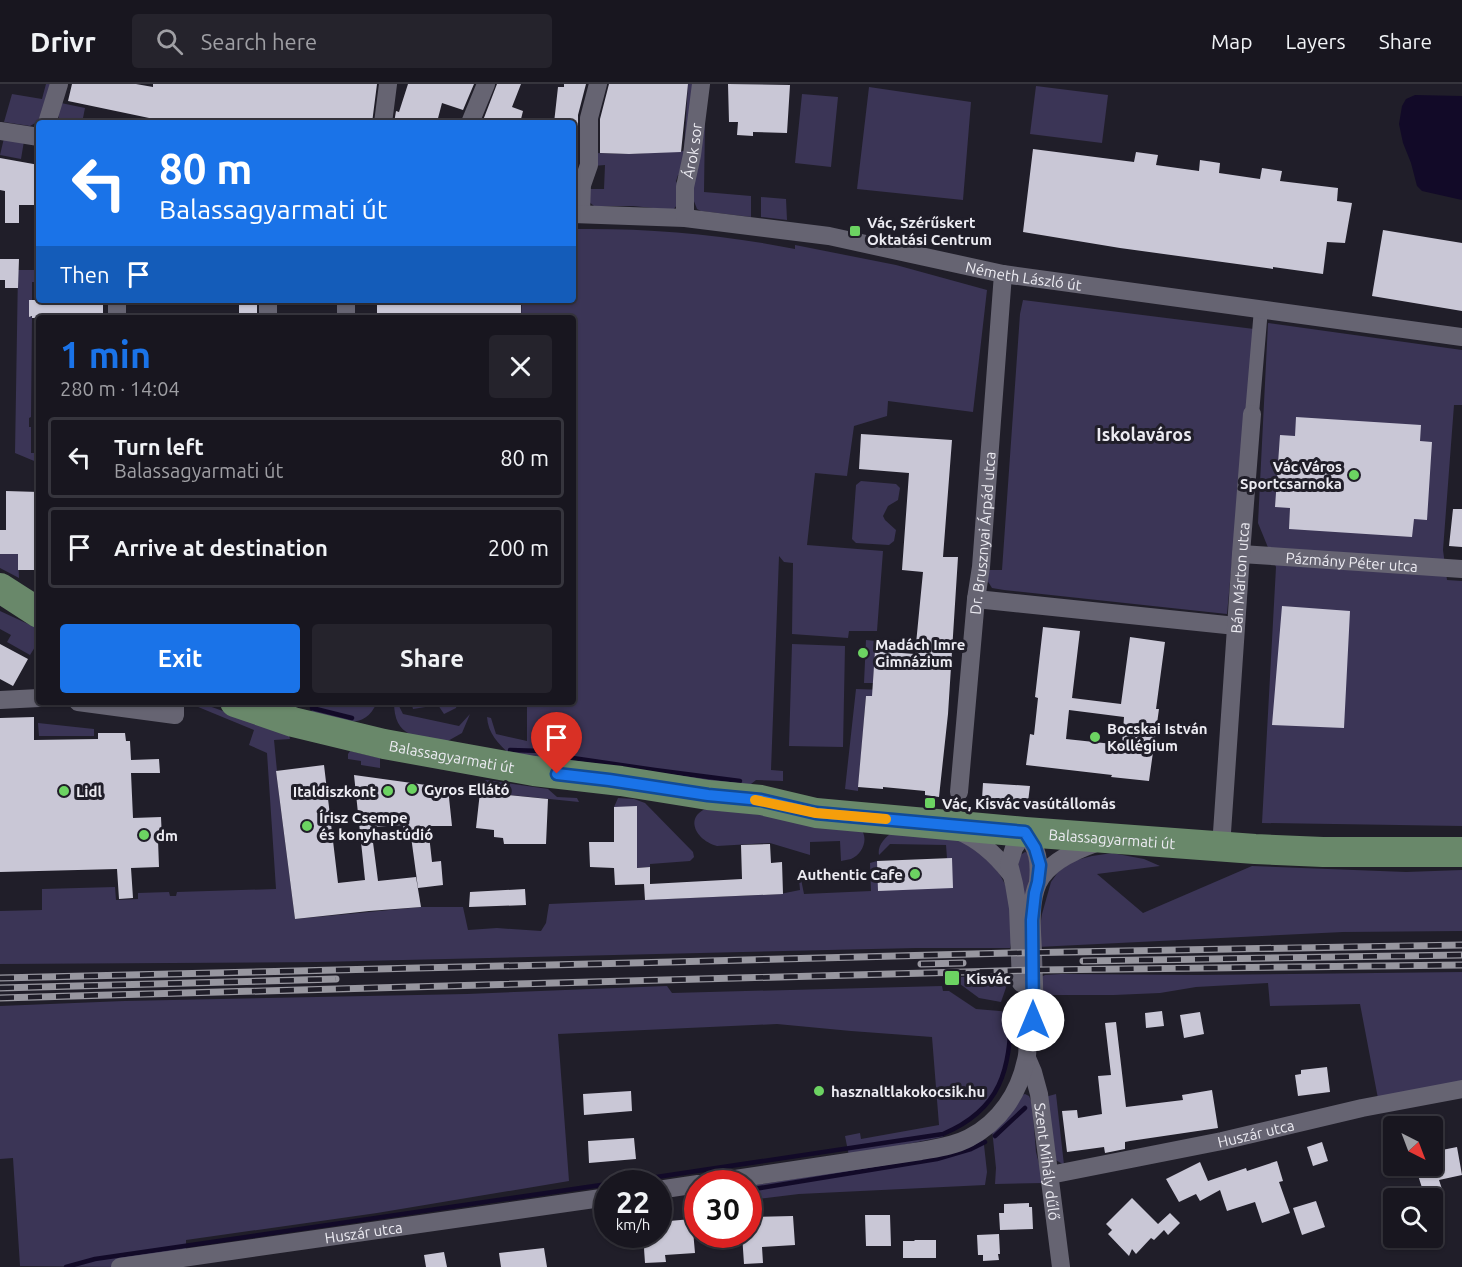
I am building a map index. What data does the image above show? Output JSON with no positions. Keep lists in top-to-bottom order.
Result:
{
  "streets": {
    "main road": ["Balassagyarmati út"],
    "street": [
      "Árok sor",
      "Németh László út",
      "Dr. Brusznyai Árpád utca",
      "Pázmány Péter utca",
      "Bán Márton utca",
      "Huszár utca",
      "Szent Mihály dűlő"
    ]
  },
  "crossings": [
    ["Árok sor", "Németh László út"],
    ["Németh László út", "Dr. Brusznyai Árpád utca"],
    ["Németh László út", "Bán Márton utca"],
    ["Pázmány Péter utca", "Bán Márton utca"],
    ["Bán Márton utca", "Balassagyarmati út"],
    ["Huszár utca", "Szent Mihály dűlő"]
  ],
  "districts": ["Iskolaváros"],
  "places": {
    "transit": ["Vác, Szérűskert Oktatási Centrum", "Vác, Kisvác vasútállomás", "Kisvác"],
    "other": [
      "Vác Város Sportcsarnoka",
      "Madách Imre Gimnázium",
      "Bocskai István Kollégium",
      "Gyros Ellátó",
      "Lidl",
      "Italdiszkont",
      "Írisz Csempe és konyhastúdió",
      "dm",
      "Authentic Cafe",
      "hasznaltlakokocsik.hu"
    ]
  },
  "north": "bottom right",
  "page": {
    "header": "Drivr",
    "search": "Search here",
    "nav": ["Map", "Layers", "Share"],
    "turn": ["80 m", "Balassagyarmati út"],
    "then": "Then",
    "heading": ["1 min", "280 m · 14:04"],
    "list": [
      {
        "name": "Turn left",
        "note": "Balassagyarmati út",
        "value": "80 m"
      },
      {
        "name": "Arrive at destination",
        "value": "200 m"
      }
    ],
    "buttons": ["Exit", "Share"],
    "speed": "22 km/h",
    "limit": "30"
  }
}
